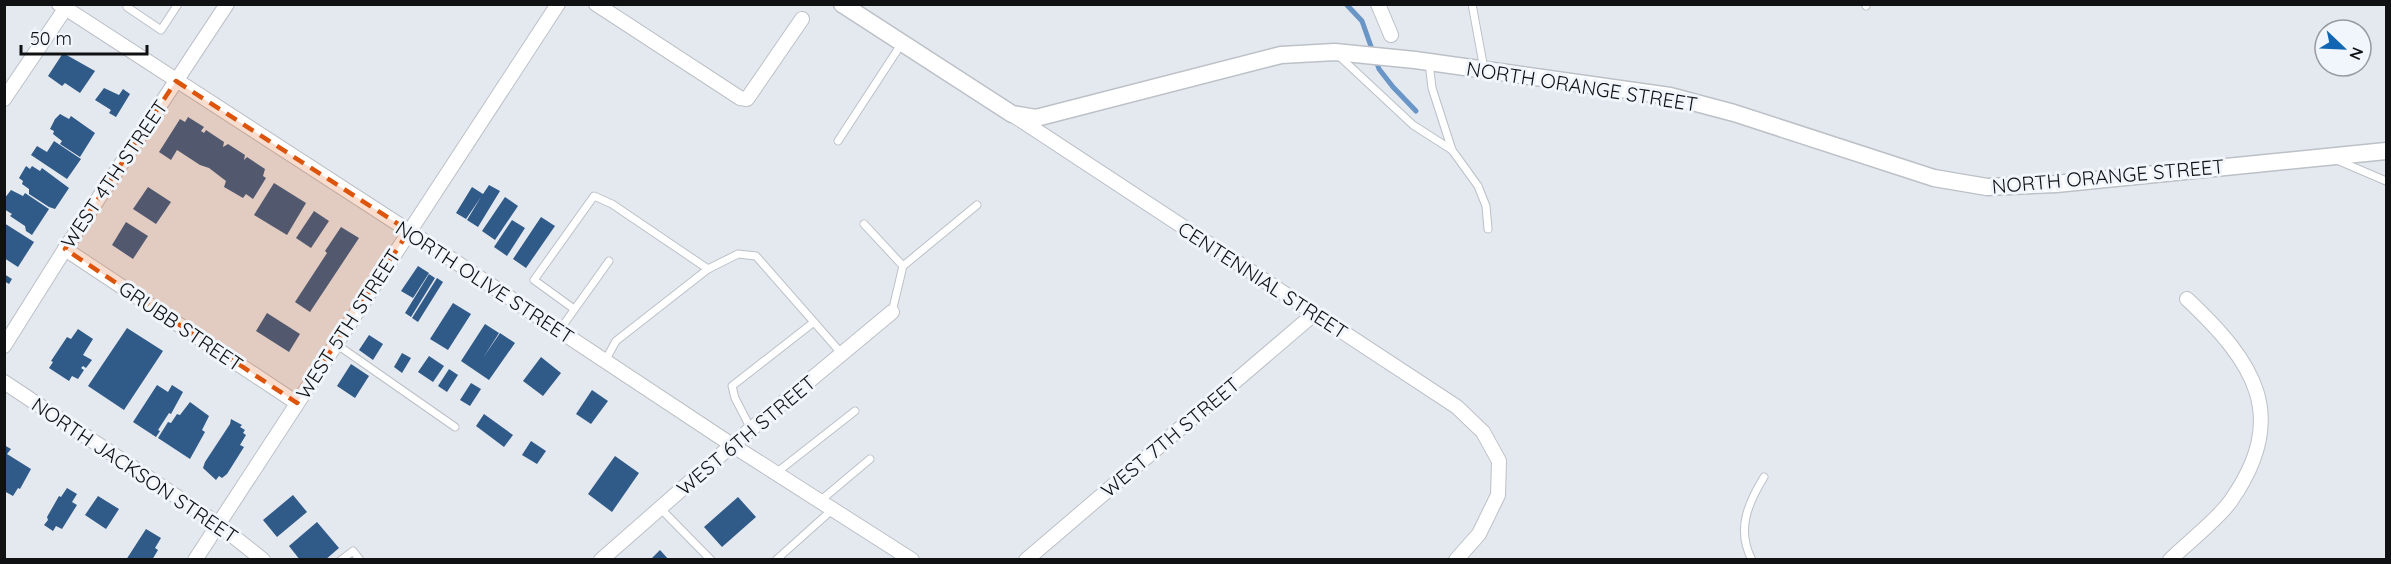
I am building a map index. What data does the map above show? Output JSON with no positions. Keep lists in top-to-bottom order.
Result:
{
  "streets": {
    "street": [
      "NORTH ORANGE STREET",
      "WEST 4TH STREET",
      "CENTENNIAL STREET",
      "NORTH OLIVE STREET",
      "WEST 5TH STREET",
      "GRUBB STREET",
      "WEST 6TH STREET",
      "WEST 7TH STREET",
      "NORTH JACKSON STREET"
    ]
  },
  "crossings": [
    ["NORTH ORANGE STREET", "CENTENNIAL STREET"],
    ["WEST 4TH STREET", "NORTH OLIVE STREET"],
    ["WEST 4TH STREET", "GRUBB STREET"],
    ["CENTENNIAL STREET", "WEST 7TH STREET"],
    ["NORTH OLIVE STREET", "WEST 5TH STREET"],
    ["NORTH OLIVE STREET", "WEST 6TH STREET"],
    ["WEST 5TH STREET", "GRUBB STREET"],
    ["WEST 5TH STREET", "NORTH JACKSON STREET"]
  ],
  "scale_bar": "50 m",
  "north": "bottom right"
}
